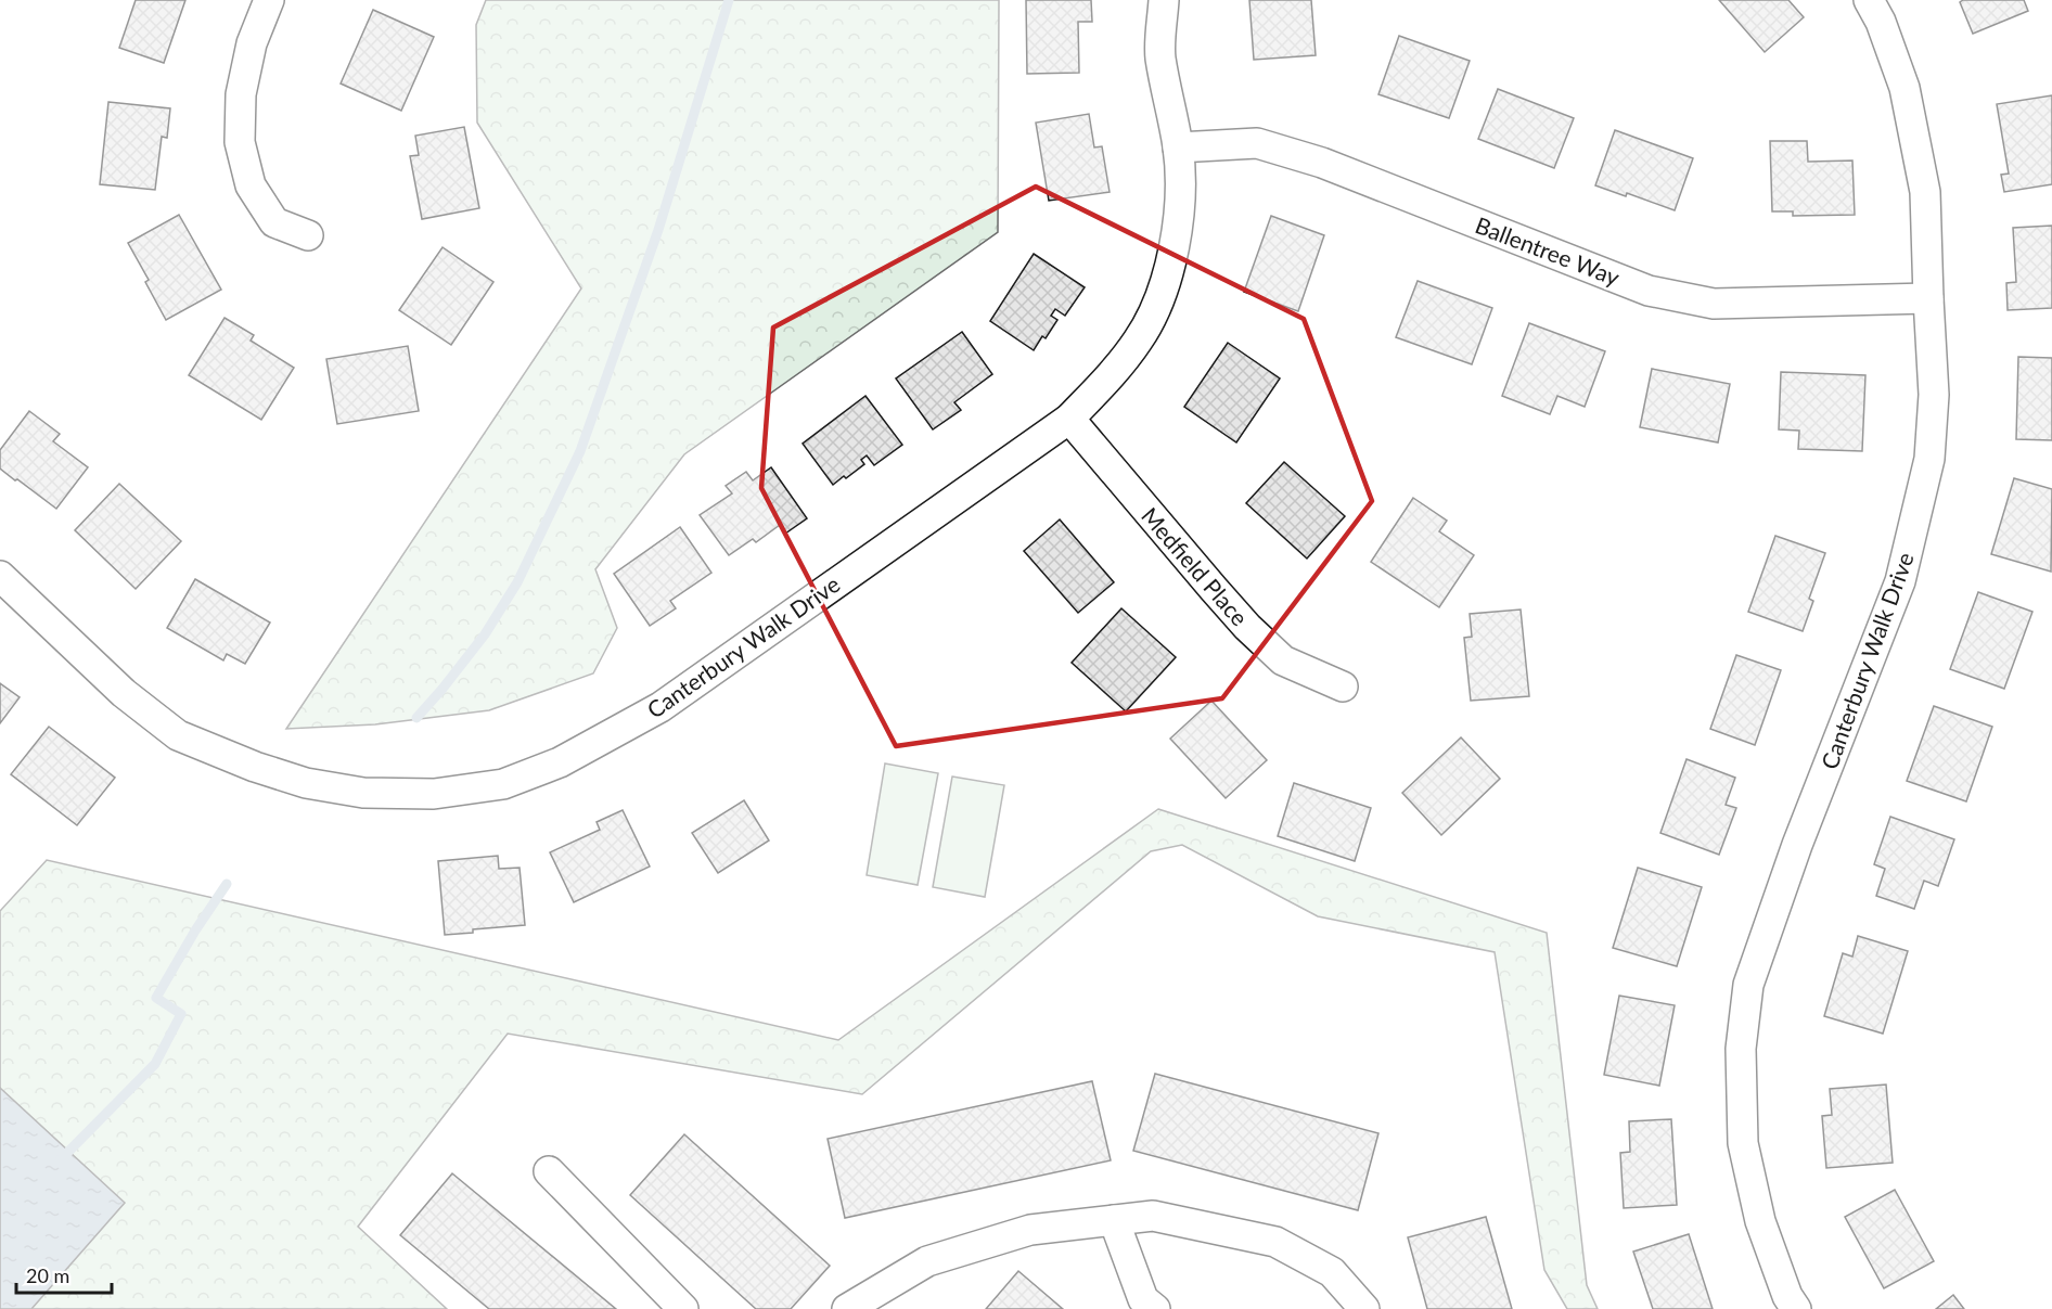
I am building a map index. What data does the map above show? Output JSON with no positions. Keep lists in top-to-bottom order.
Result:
{
  "streets": {
    "street": ["Ballentree Way", "Medfield Place", "Canterbury Walk Drive"]
  },
  "crossings": [
    ["Ballentree Way", "Canterbury Walk Drive"],
    ["Medfield Place", "Canterbury Walk Drive"]
  ],
  "scale_bar": "20 m"
}
